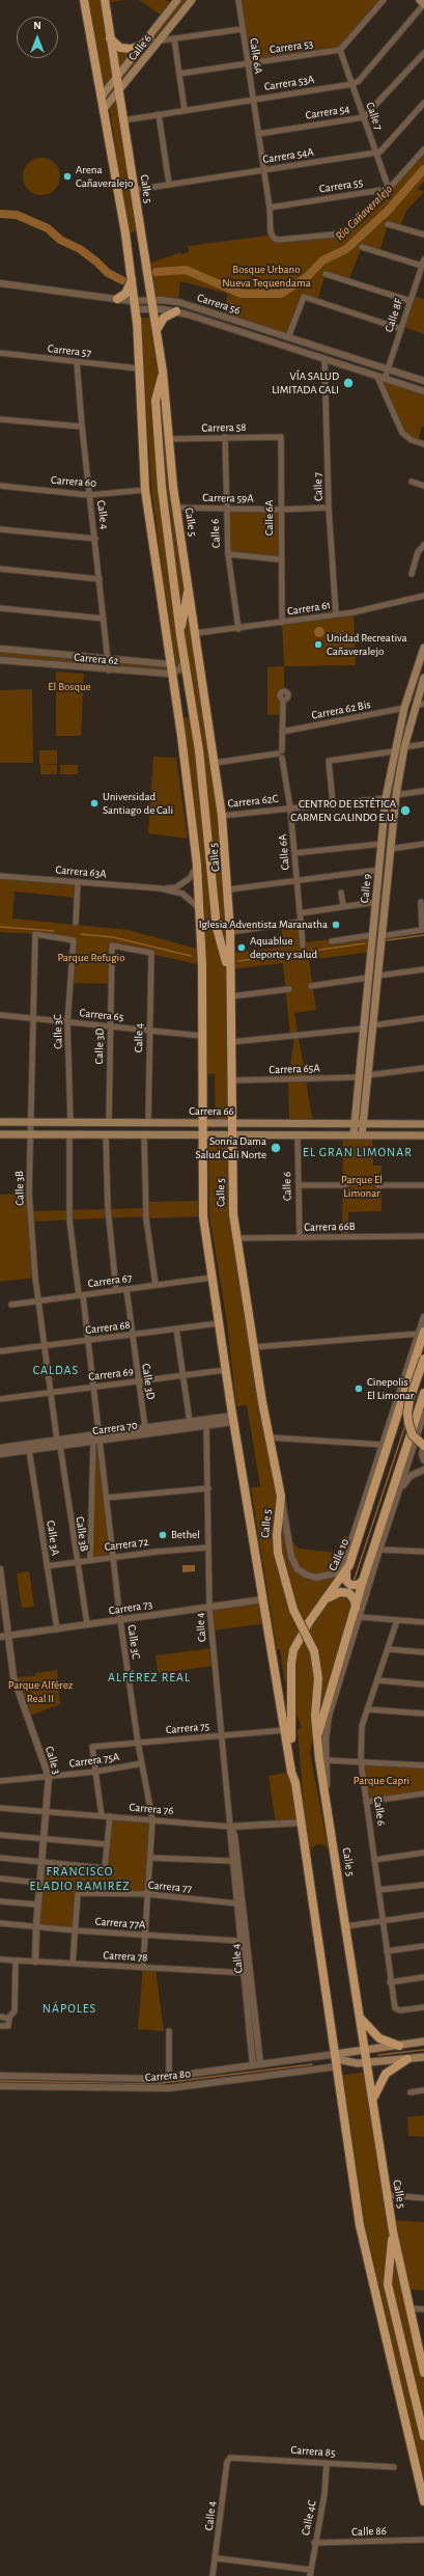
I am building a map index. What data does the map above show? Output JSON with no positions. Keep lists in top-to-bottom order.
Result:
{
  "streets": {
    "main road": [
      "Calle 6",
      "Calle 5",
      "Calle 9",
      "Carrera 66",
      "Calle 10",
      "Carrera 80"
    ],
    "street": [
      "Carrera 53",
      "Calle 6A",
      "Carrera 53A",
      "Carrera 54",
      "Calle 7",
      "Carrera 54A",
      "Carrera 55",
      "Carrera 56",
      "Calle 8F",
      "Carrera 57",
      "Carrera 58",
      "Carrera 60",
      "Carrera 59A",
      "Calle 4",
      "Carrera 61",
      "Carrera 62",
      "Carrera 62 Bis",
      "Carrera 62C",
      "Carrera 63A",
      "Carrera 65",
      "Calle 3C",
      "Calle 3D",
      "Carrera 65A",
      "Calle 3B",
      "Carrera 66B",
      "Carrera 67",
      "Carrera 68",
      "Carrera 69",
      "Carrera 70",
      "Calle 3A",
      "Carrera 72",
      "Carrera 73",
      "Carrera 75",
      "Calle 3",
      "Carrera 75A",
      "Carrera 76",
      "Carrera 77",
      "Carrera 77A",
      "Carrera 78",
      "Carrera 85",
      "Calle 4C",
      "Calle 86"
    ]
  },
  "crossings": [
    ["Carrera 53", "Calle 6A"],
    ["Carrera 53", "Calle 7"],
    ["Calle 6", "Calle 5"],
    ["Calle 6", "Carrera 58"],
    ["Calle 6", "Carrera 59A"],
    ["Calle 6", "Carrera 61"],
    ["Calle 6", "Carrera 66"],
    ["Calle 6", "Carrera 66B"],
    ["Calle 6A", "Carrera 53A"],
    ["Calle 6A", "Carrera 54"],
    ["Calle 6A", "Calle 7"],
    ["Calle 6A", "Carrera 54A"],
    ["Calle 6A", "Carrera 55"],
    ["Calle 6A", "Carrera 58"],
    ["Calle 6A", "Carrera 59A"],
    ["Calle 6A", "Carrera 61"],
    ["Calle 6A", "Carrera 62 Bis"],
    ["Calle 6A", "Carrera 62C"],
    ["Carrera 53A", "Calle 7"],
    ["Carrera 53A", "Calle 5"],
    ["Carrera 54", "Calle 7"],
    ["Calle 7", "Carrera 54A"],
    ["Calle 7", "Carrera 55"],
    ["Calle 7", "Carrera 56"],
    ["Calle 7", "Carrera 59A"],
    ["Calle 7", "Carrera 61"],
    ["Carrera 54A", "Calle 5"],
    ["Calle 5", "Carrera 56"],
    ["Calle 5", "Carrera 57"],
    ["Calle 5", "Carrera 58"],
    ["Calle 5", "Carrera 60"],
    ["Calle 5", "Carrera 59A"],
    ["Calle 5", "Carrera 61"],
    ["Calle 5", "Carrera 62"],
    ["Calle 5", "Carrera 62C"],
    ["Calle 5", "Carrera 63A"],
    ["Calle 5", "Carrera 65"],
    ["Calle 5", "Carrera 65A"],
    ["Calle 5", "Carrera 66"],
    ["Calle 5", "Carrera 66B"],
    ["Calle 5", "Carrera 67"],
    ["Calle 5", "Carrera 68"],
    ["Calle 5", "Carrera 69"],
    ["Calle 5", "Carrera 70"],
    ["Calle 5", "Calle 10"],
    ["Calle 5", "Carrera 73"],
    ["Calle 5", "Carrera 75"],
    ["Calle 5", "Carrera 76"],
    ["Calle 5", "Carrera 80"],
    ["Carrera 56", "Calle 8F"],
    ["Carrera 57", "Calle 4"],
    ["Carrera 60", "Calle 4"],
    ["Calle 4", "Carrera 62"],
    ["Calle 4", "Carrera 65"],
    ["Calle 4", "Calle 3D"],
    ["Calle 4", "Carrera 66"],
    ["Calle 4", "Carrera 70"],
    ["Calle 4", "Carrera 72"],
    ["Calle 4", "Carrera 73"],
    ["Calle 4", "Carrera 75"],
    ["Calle 4", "Carrera 76"],
    ["Calle 4", "Carrera 77"],
    ["Calle 4", "Carrera 77A"],
    ["Calle 4", "Carrera 78"],
    ["Calle 4", "Carrera 80"],
    ["Calle 4", "Carrera 85"],
    ["Carrera 62 Bis", "Calle 9"],
    ["Carrera 62C", "Calle 9"],
    ["Calle 9", "Carrera 65A"],
    ["Calle 9", "Carrera 66"],
    ["Carrera 65", "Calle 3C"],
    ["Carrera 65", "Calle 3D"],
    ["Carrera 65", "Calle 3B"],
    ["Calle 3C", "Carrera 66"],
    ["Calle 3C", "Calle 3B"],
    ["Calle 3C", "Carrera 67"],
    ["Calle 3C", "Carrera 68"],
    ["Calle 3C", "Carrera 69"],
    ["Calle 3C", "Carrera 70"],
    ["Calle 3C", "Carrera 72"],
    ["Calle 3C", "Carrera 73"],
    ["Calle 3C", "Carrera 75"],
    ["Calle 3C", "Carrera 75A"],
    ["Calle 3C", "Carrera 76"],
    ["Calle 3C", "Carrera 77"],
    ["Calle 3C", "Carrera 77A"],
    ["Calle 3C", "Carrera 78"],
    ["Calle 3D", "Carrera 66"],
    ["Calle 3D", "Carrera 67"],
    ["Calle 3D", "Carrera 68"],
    ["Calle 3D", "Carrera 69"],
    ["Calle 3D", "Carrera 70"],
    ["Carrera 66", "Calle 3B"],
    ["Calle 3B", "Carrera 67"],
    ["Calle 3B", "Carrera 68"],
    ["Calle 3B", "Carrera 69"],
    ["Calle 3B", "Carrera 70"],
    ["Calle 3B", "Carrera 72"],
    ["Calle 3B", "Carrera 73"],
    ["Carrera 70", "Calle 3A"],
    ["Calle 3A", "Carrera 72"],
    ["Calle 3A", "Carrera 73"],
    ["Carrera 73", "Calle 3"],
    ["Carrera 75", "Carrera 75A"],
    ["Calle 3", "Carrera 75A"],
    ["Calle 3", "Carrera 76"],
    ["Calle 3", "Carrera 77A"],
    ["Calle 3", "Carrera 78"],
    ["Carrera 77", "Carrera 77A"],
    ["Carrera 85", "Calle 4C"],
    ["Calle 4C", "Calle 86"]
  ],
  "districts": [
    "EL GRAN LIMONAR",
    "CALDAS",
    "ALFÉREZ REAL",
    "FRANCISCO ELADIO RAMIREZ",
    "NÁPOLES"
  ],
  "water": ["Río Cañaveralejo"],
  "parks": [
    "Bosque Urbano Nueva Tequendama",
    "El Bosque",
    "Parque Refugio",
    "Parque El Limonar",
    "Parque Alférez Real II",
    "Parque Capri"
  ],
  "places": [
    "Arena Cañaveralejo",
    "VÍA SALUD LIMITADA CALI",
    "Unidad Recreativa Cañaveralejo",
    "Universidad Santiago de Cali",
    "CENTRO DE ESTÉTICA CARMEN GALINDO E.U.",
    "Iglesia Adventista Maranatha",
    "Aquablue deporte y salud",
    "Sonria Dama Salud Cali Norte",
    "Cinepolis El Limonar",
    "Bethel"
  ],
  "north": "top"
}
